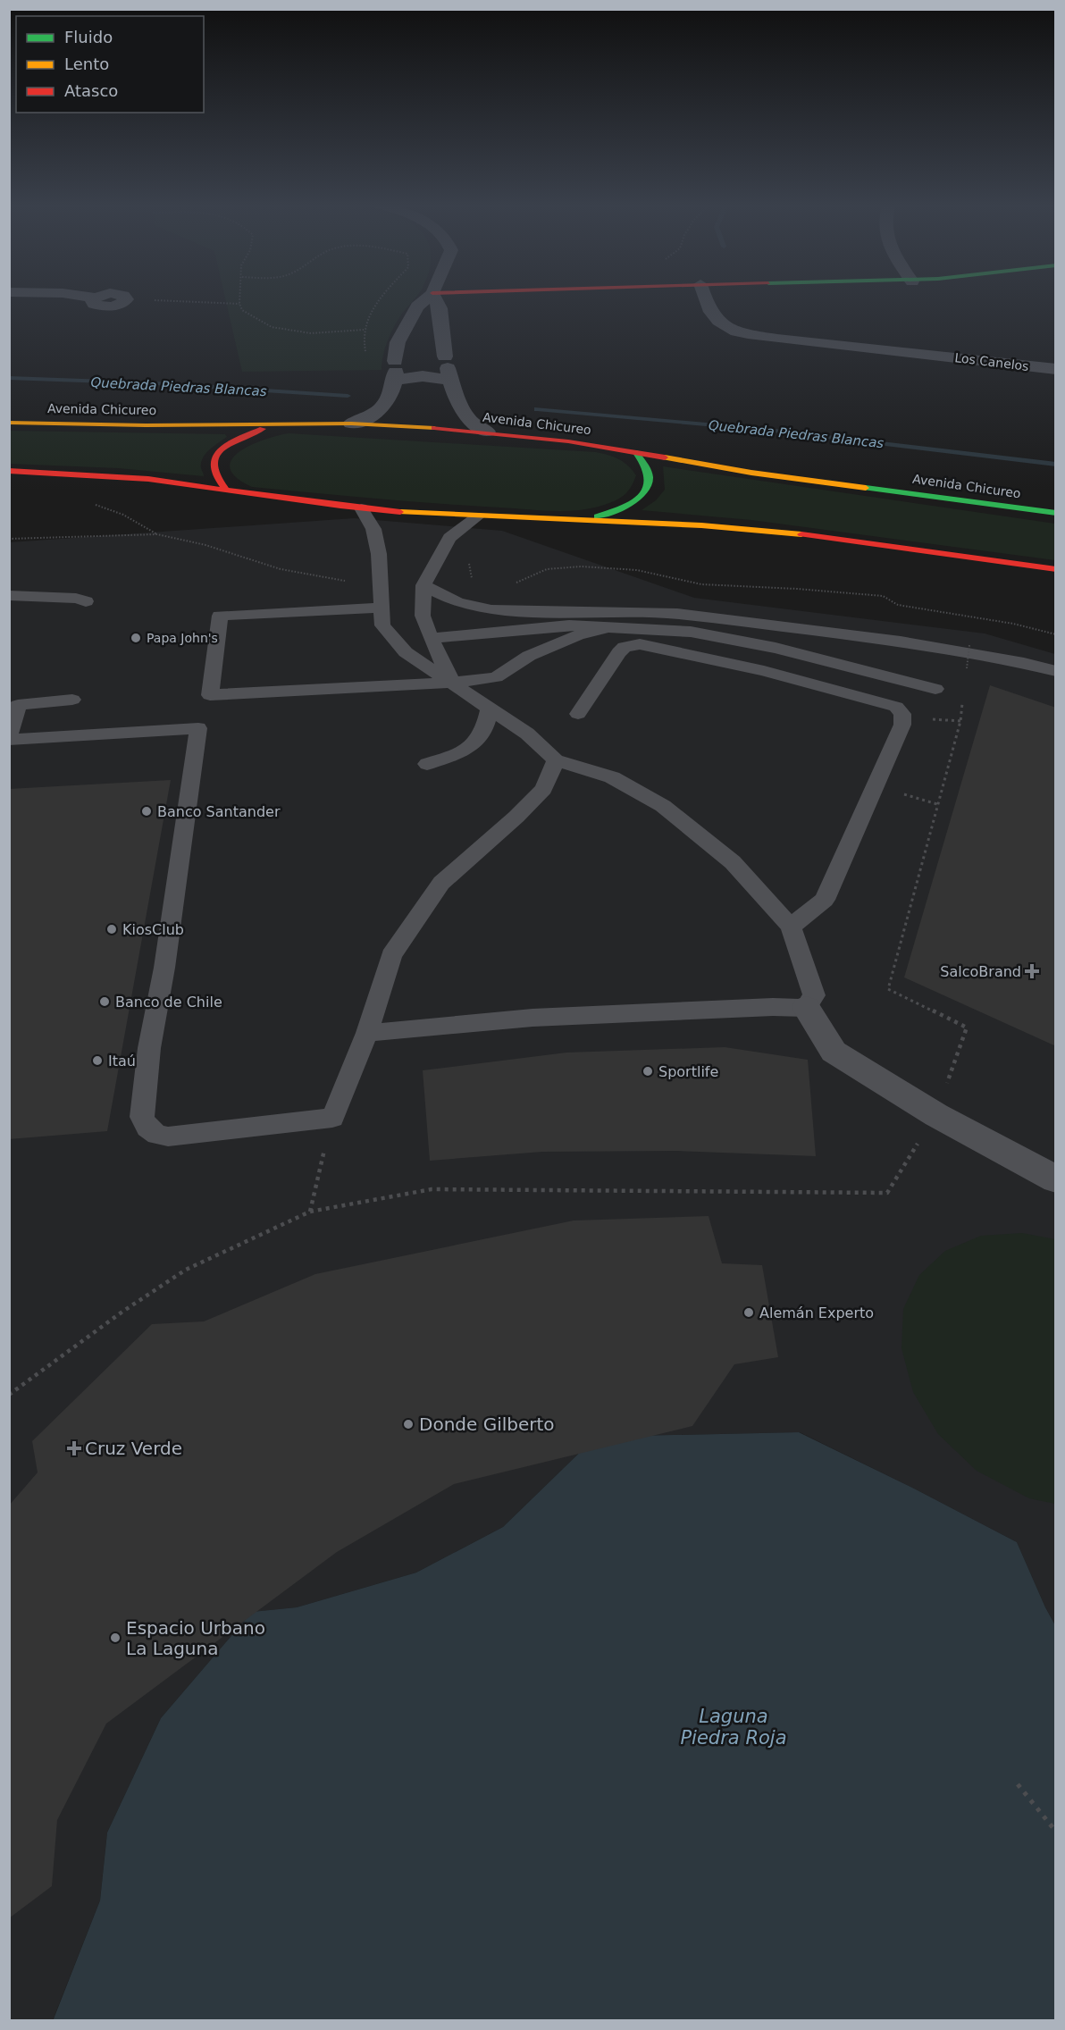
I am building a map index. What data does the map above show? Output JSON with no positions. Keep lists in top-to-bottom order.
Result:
{
  "streets": {
    "main road": ["Avenida Chicureo"],
    "street": ["Los Canelos"]
  },
  "water": ["Quebrada Piedras Blancas", "Laguna Piedra Roja"],
  "places": {
    "other": [
      "Papa John's",
      "Banco Santander",
      "KiosClub",
      "Banco de Chile",
      "Itaú",
      "Sportlife",
      "Alemán Experto",
      "Donde Gilberto",
      "Espacio Urbano La Laguna"
    ],
    "health": ["SalcoBrand", "Cruz Verde"]
  },
  "legend": ["Fluido", "Lento", "Atasco"]
}
